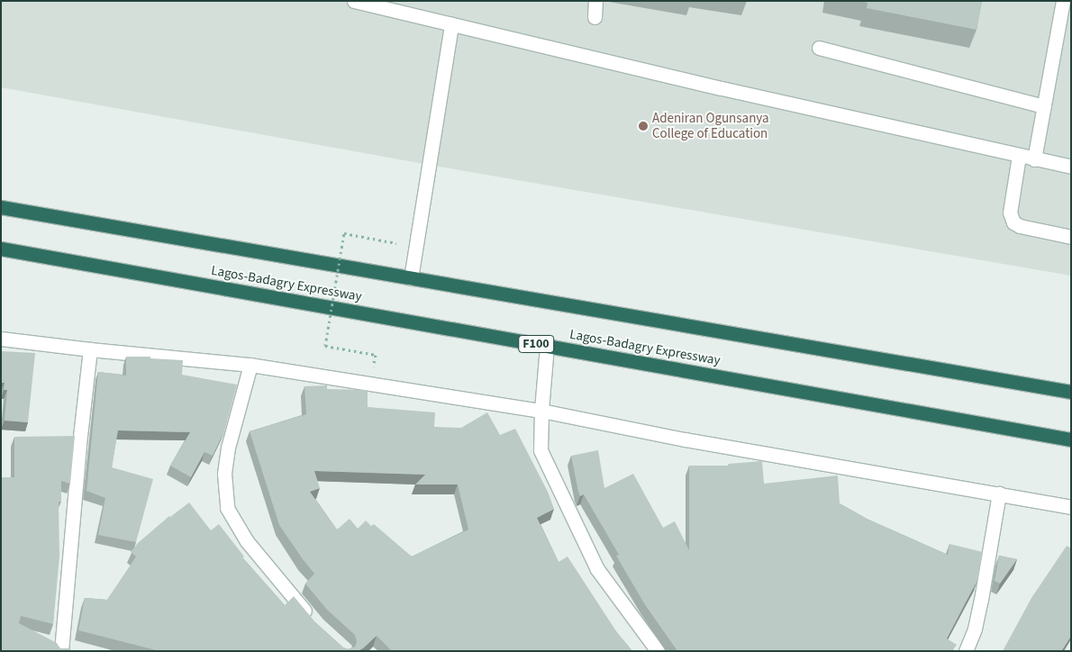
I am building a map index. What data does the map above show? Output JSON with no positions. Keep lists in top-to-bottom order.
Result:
{
  "streets": {
    "highway": ["Lagos-Badagry Expressway", "F100"]
  },
  "places": ["Adeniran Ogunsanya College of Education"]
}
